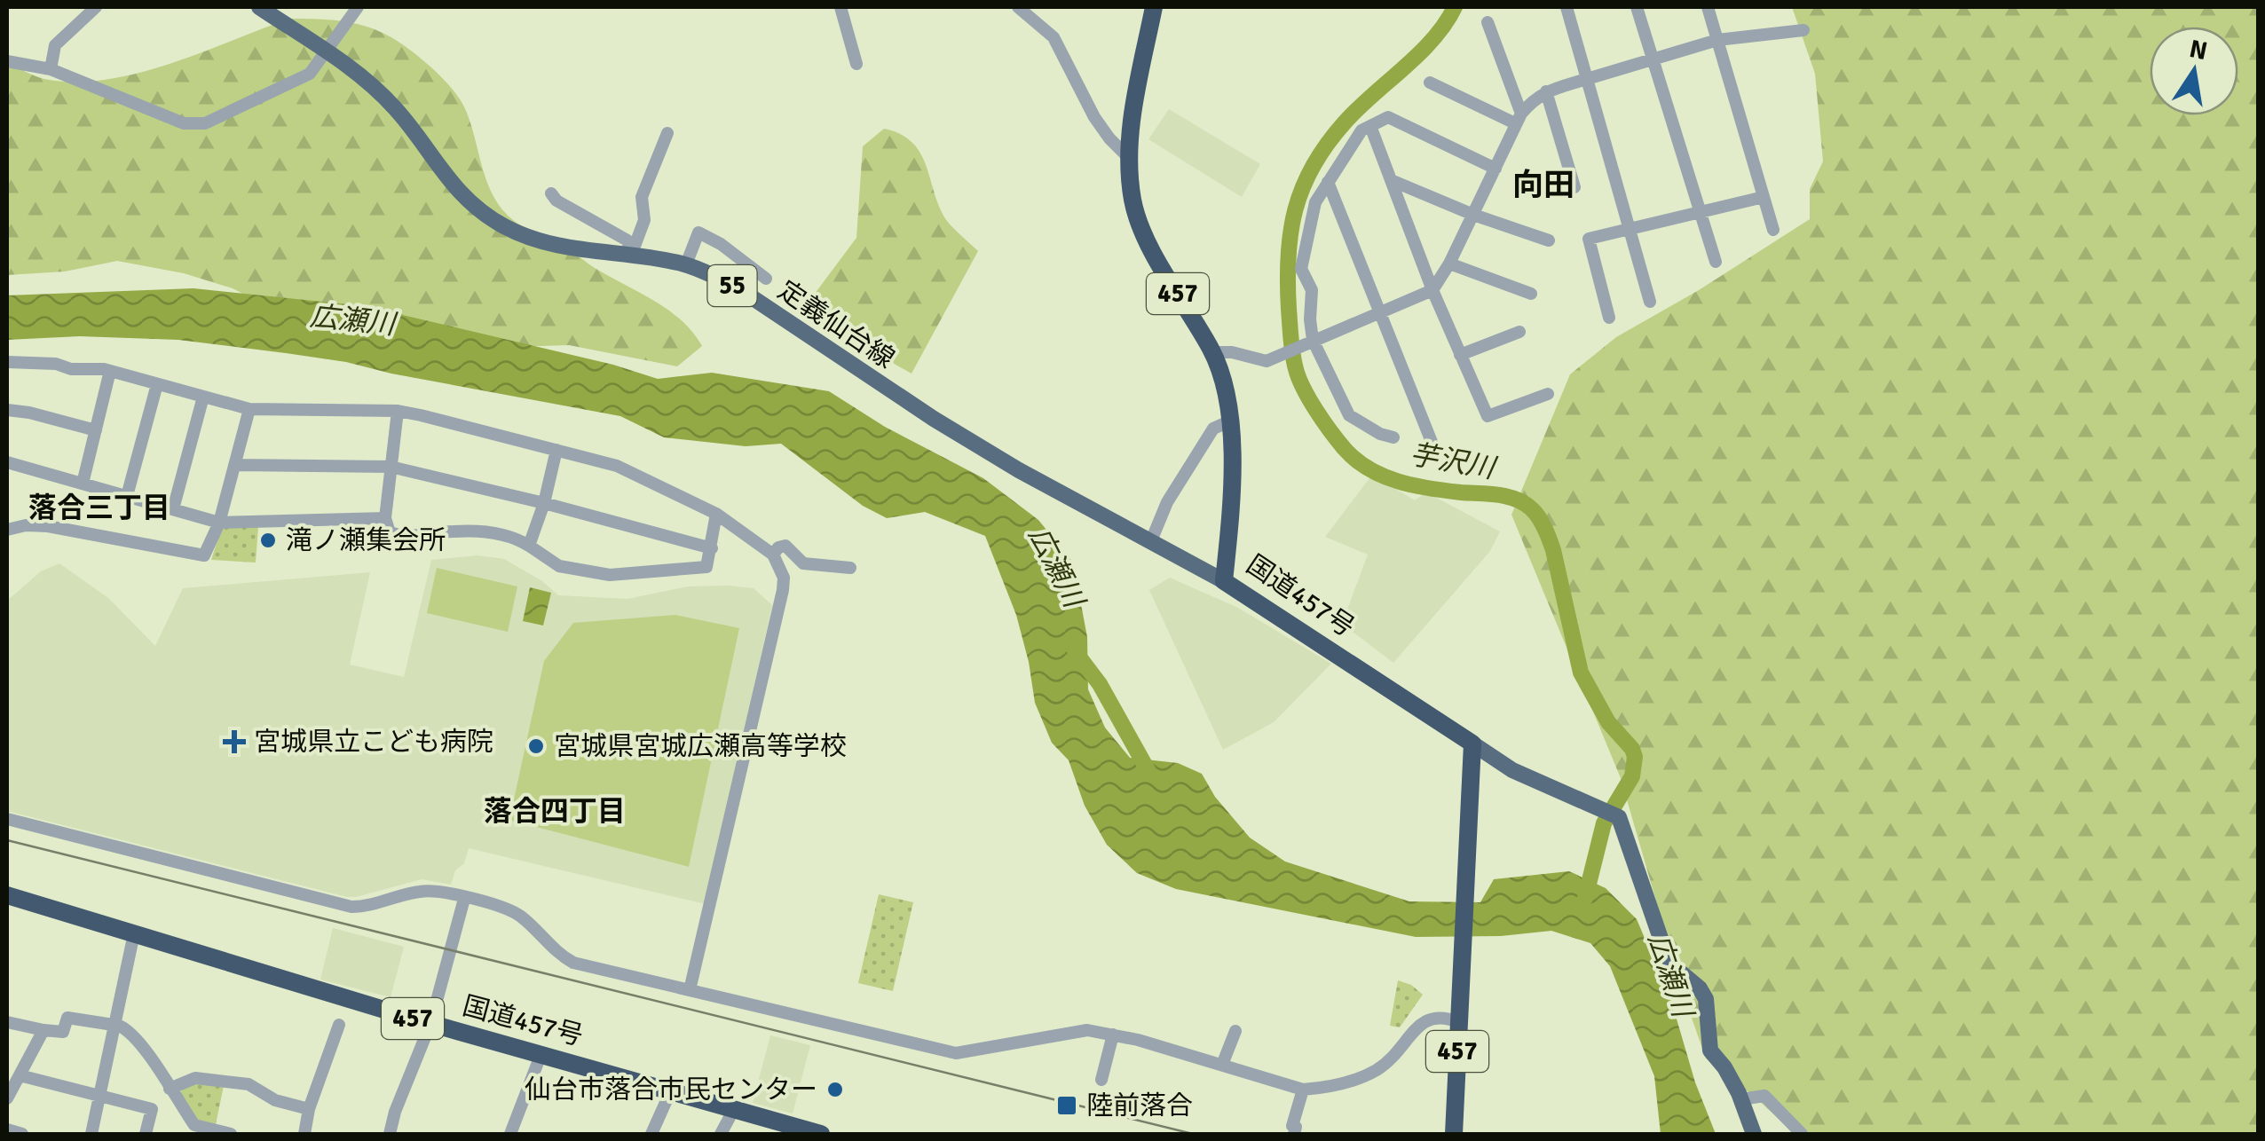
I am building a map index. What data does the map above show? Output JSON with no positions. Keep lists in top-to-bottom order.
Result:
{
  "streets": {
    "highway": ["457", "国道457号"],
    "main road": ["55", "定義仙台線"]
  },
  "crossings": [
    ["457", "国道457号"],
    ["定義仙台線", "国道457号"]
  ],
  "districts": ["向田", "落合三丁目", "落合四丁目"],
  "water": ["広瀬川", "芋沢川"],
  "places": {
    "other": ["滝ノ瀬集会所", "宮城県宮城広瀬高等学校", "仙台市落合市民センター"],
    "health": ["宮城県立こども病院"],
    "transit": ["陸前落合"]
  },
  "north": "top"
}
